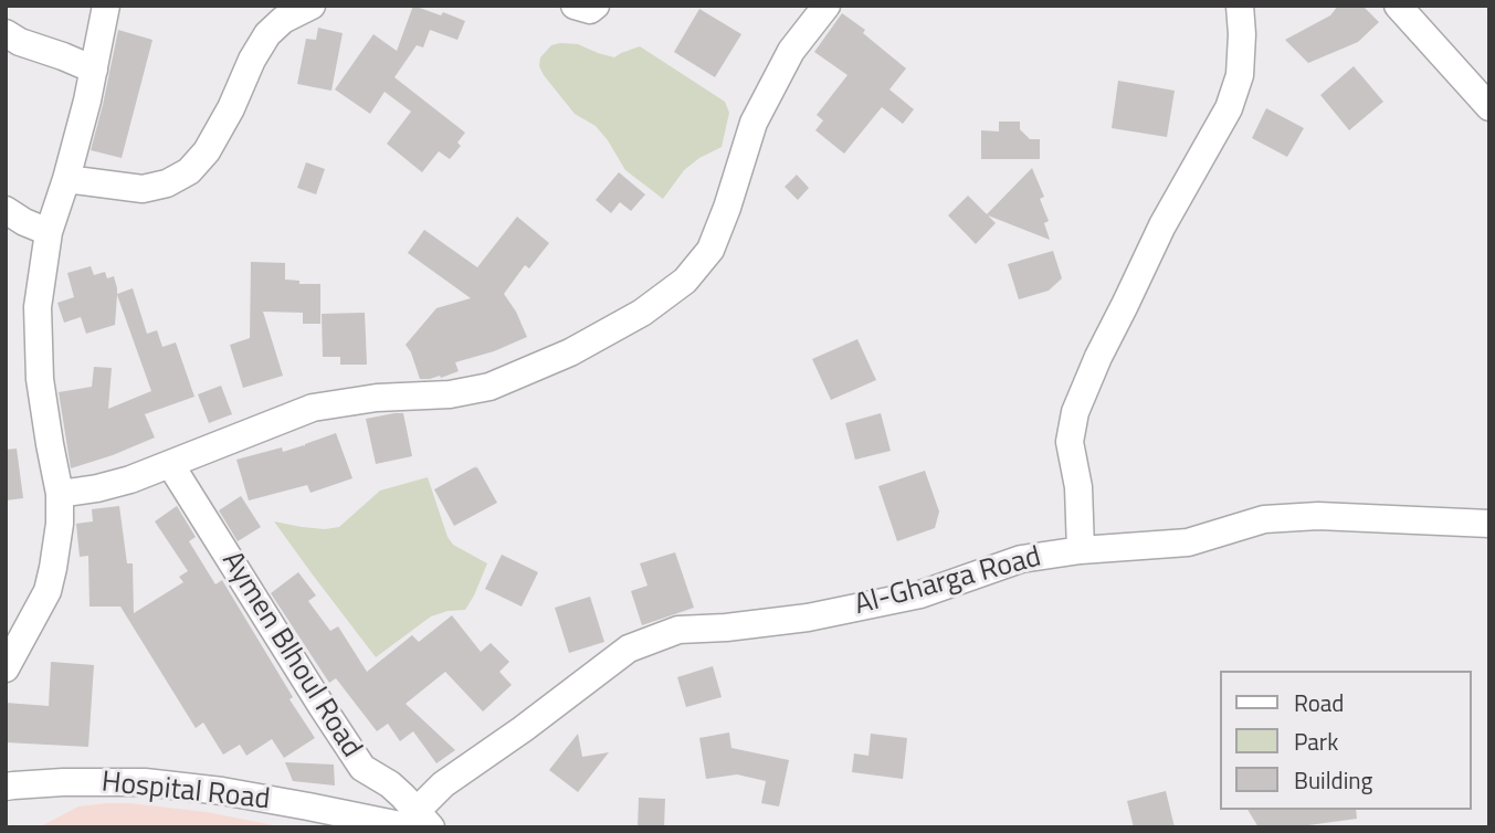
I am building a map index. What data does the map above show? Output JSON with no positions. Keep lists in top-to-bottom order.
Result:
{
  "streets": {
    "street": ["Al-Gharga Road", "Aymen Blhoul Road", "Hospital Road"]
  },
  "crossings": [
    ["Al-Gharga Road", "Aymen Blhoul Road"],
    ["Al-Gharga Road", "Hospital Road"],
    ["Aymen Blhoul Road", "Hospital Road"]
  ],
  "legend": ["Road", "Park", "Building"]
}
